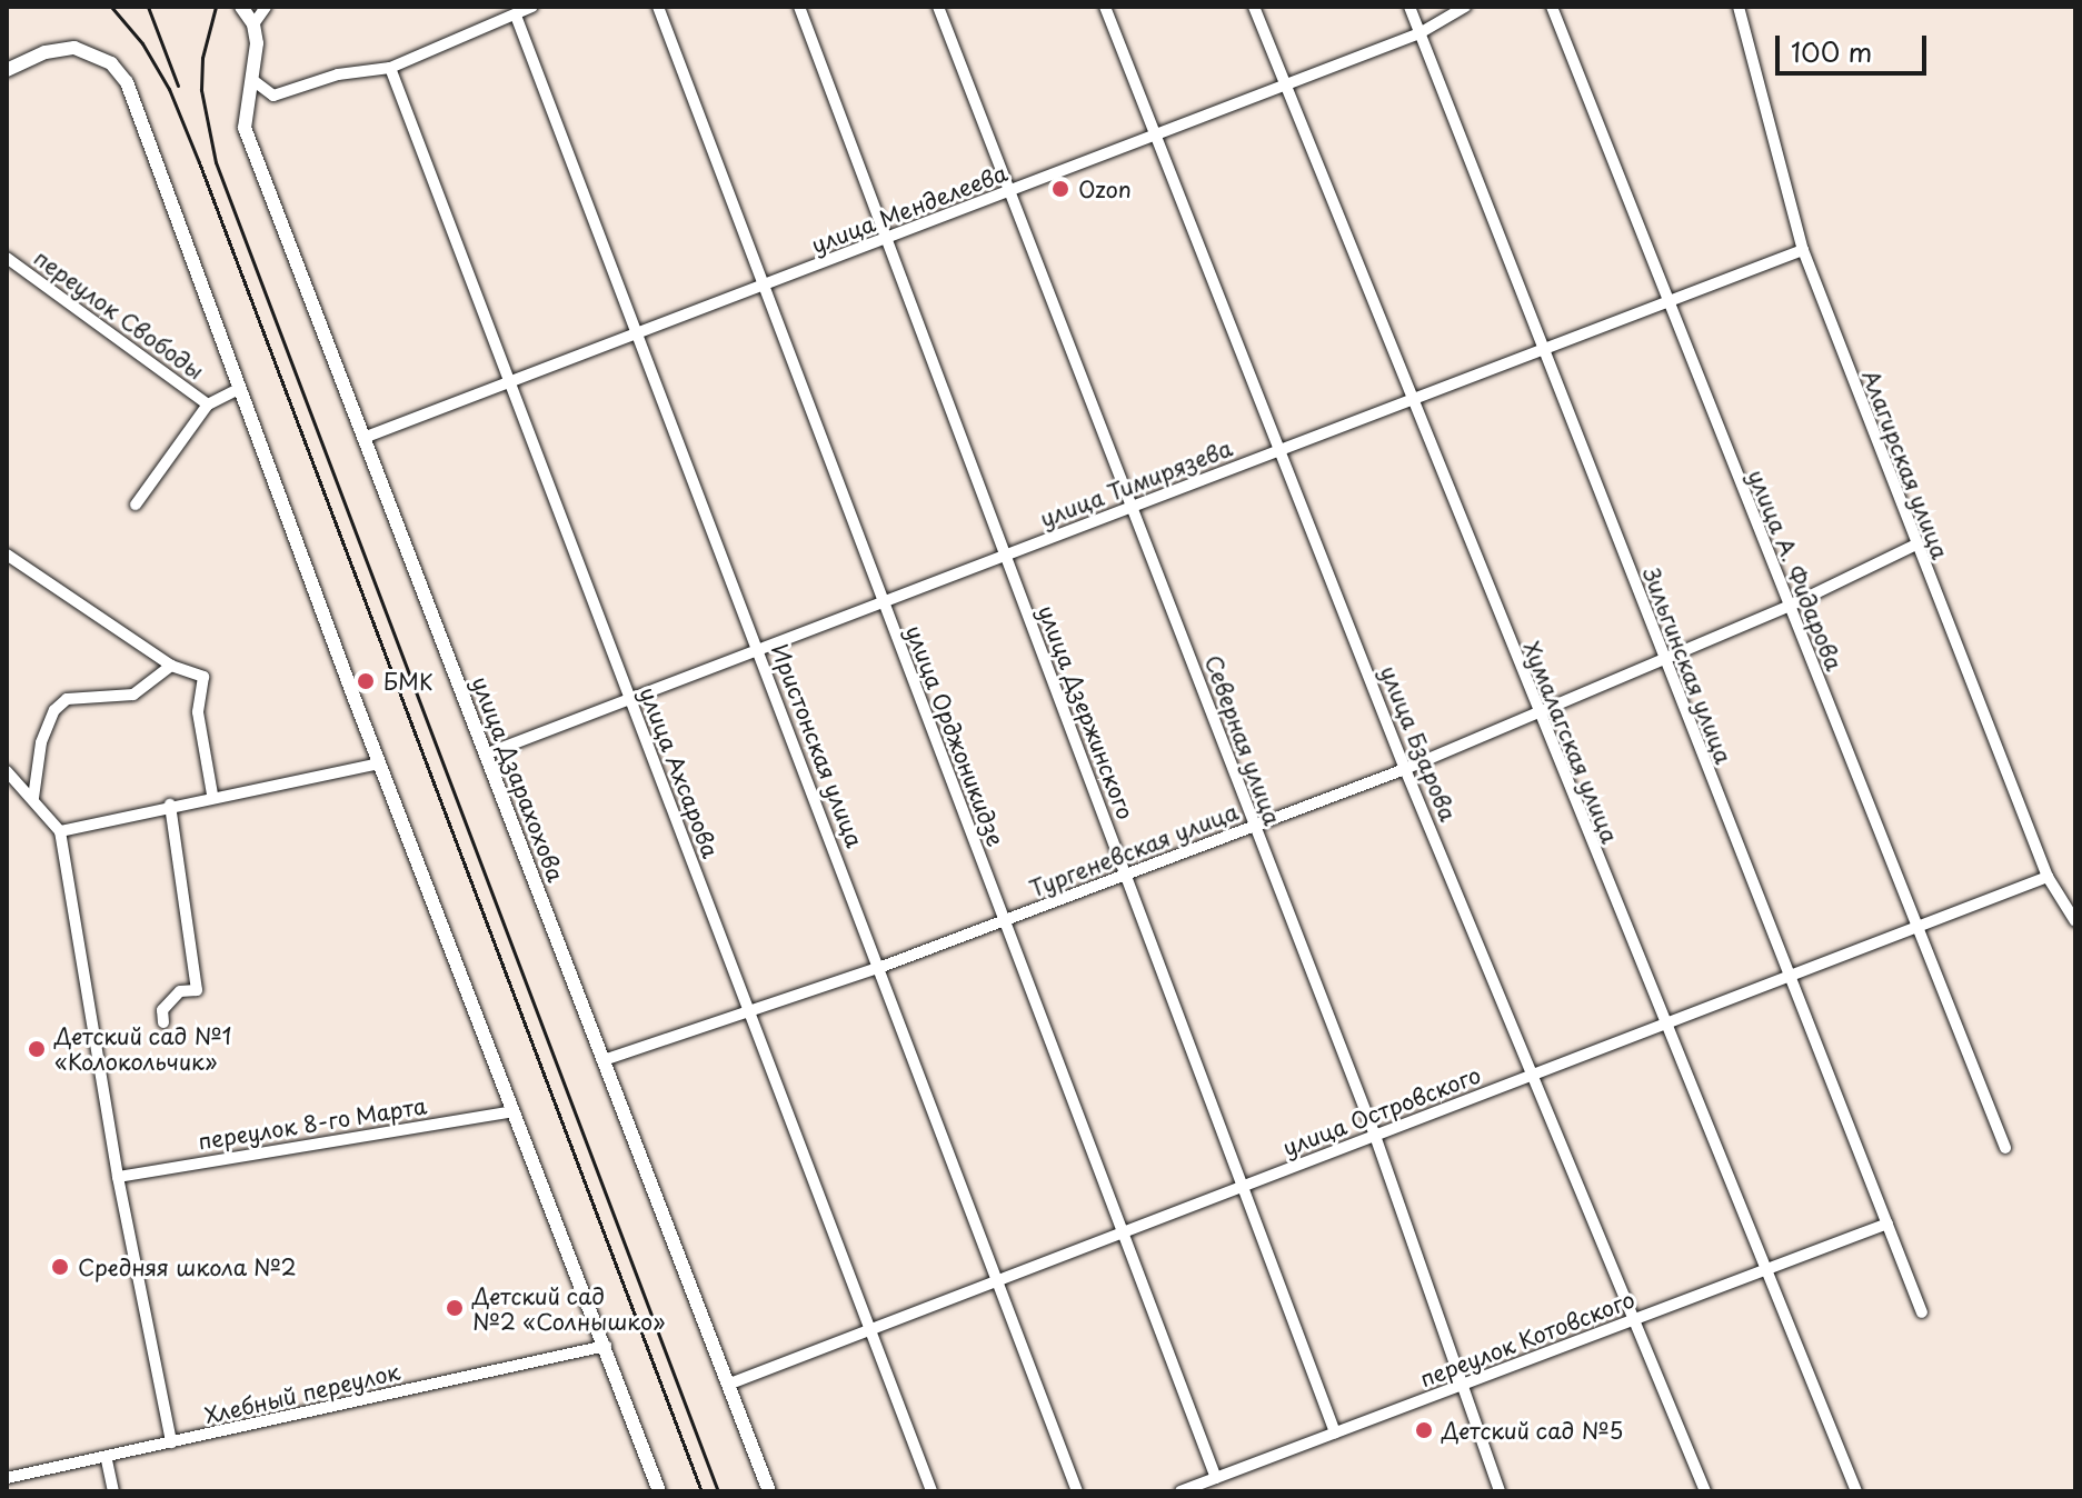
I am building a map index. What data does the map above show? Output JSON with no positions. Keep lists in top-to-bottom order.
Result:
{
  "streets": {
    "street": [
      "улица Менделеева",
      "переулок Свободы",
      "Алагирская улица",
      "улица Тимирязева",
      "улица А. Фидарова",
      "Зильгинская улица",
      "улица Дзержинского",
      "улица Орджоникидзе",
      "Северная улица",
      "Хумалагская улица",
      "улица Бзарова",
      "Иристонская улица",
      "улица Ахсарова",
      "улица Дзарахохова",
      "Тургеневская улица",
      "улица Островского",
      "переулок 8-го Марта",
      "переулок Котовского",
      "Хлебный переулок"
    ]
  },
  "crossings": [
    ["улица Менделеева", "Зильгинская улица"],
    ["улица Менделеева", "улица Дзержинского"],
    ["улица Менделеева", "улица Орджоникидзе"],
    ["улица Менделеева", "Северная улица"],
    ["улица Менделеева", "Хумалагская улица"],
    ["улица Менделеева", "улица Бзарова"],
    ["улица Менделеева", "Иристонская улица"],
    ["улица Менделеева", "улица Ахсарова"],
    ["улица Менделеева", "улица Дзарахохова"],
    ["Алагирская улица", "улица Тимирязева"],
    ["Алагирская улица", "Тургеневская улица"],
    ["Алагирская улица", "улица Островского"],
    ["улица Тимирязева", "улица А. Фидарова"],
    ["улица Тимирязева", "Зильгинская улица"],
    ["улица Тимирязева", "улица Дзержинского"],
    ["улица Тимирязева", "улица Орджоникидзе"],
    ["улица Тимирязева", "Северная улица"],
    ["улица Тимирязева", "Хумалагская улица"],
    ["улица Тимирязева", "улица Бзарова"],
    ["улица Тимирязева", "Иристонская улица"],
    ["улица Тимирязева", "улица Ахсарова"],
    ["улица Тимирязева", "улица Дзарахохова"],
    ["улица А. Фидарова", "Тургеневская улица"],
    ["улица А. Фидарова", "улица Островского"],
    ["Зильгинская улица", "Тургеневская улица"],
    ["Зильгинская улица", "улица Островского"],
    ["Зильгинская улица", "переулок Котовского"],
    ["улица Дзержинского", "Тургеневская улица"],
    ["улица Дзержинского", "улица Островского"],
    ["улица Дзержинского", "переулок Котовского"],
    ["улица Орджоникидзе", "Тургеневская улица"],
    ["улица Орджоникидзе", "улица Островского"],
    ["улица Орджоникидзе", "переулок Котовского"],
    ["Северная улица", "Тургеневская улица"],
    ["Северная улица", "улица Островского"],
    ["Северная улица", "переулок Котовского"],
    ["Хумалагская улица", "Тургеневская улица"],
    ["Хумалагская улица", "улица Островского"],
    ["Хумалагская улица", "переулок Котовского"],
    ["улица Бзарова", "Тургеневская улица"],
    ["улица Бзарова", "улица Островского"],
    ["улица Бзарова", "переулок Котовского"],
    ["Иристонская улица", "Тургеневская улица"],
    ["Иристонская улица", "улица Островского"],
    ["улица Ахсарова", "Тургеневская улица"],
    ["улица Ахсарова", "улица Островского"],
    ["улица Дзарахохова", "Тургеневская улица"],
    ["улица Дзарахохова", "улица Островского"]
  ],
  "places": [
    "Ozon",
    "БМК",
    "Детский сад №1 «Колокольчик»",
    "Средняя школа №2",
    "Детский сад №2 «Солнышко»",
    "Детский сад №5"
  ],
  "scale_bar": "100 m"
}
